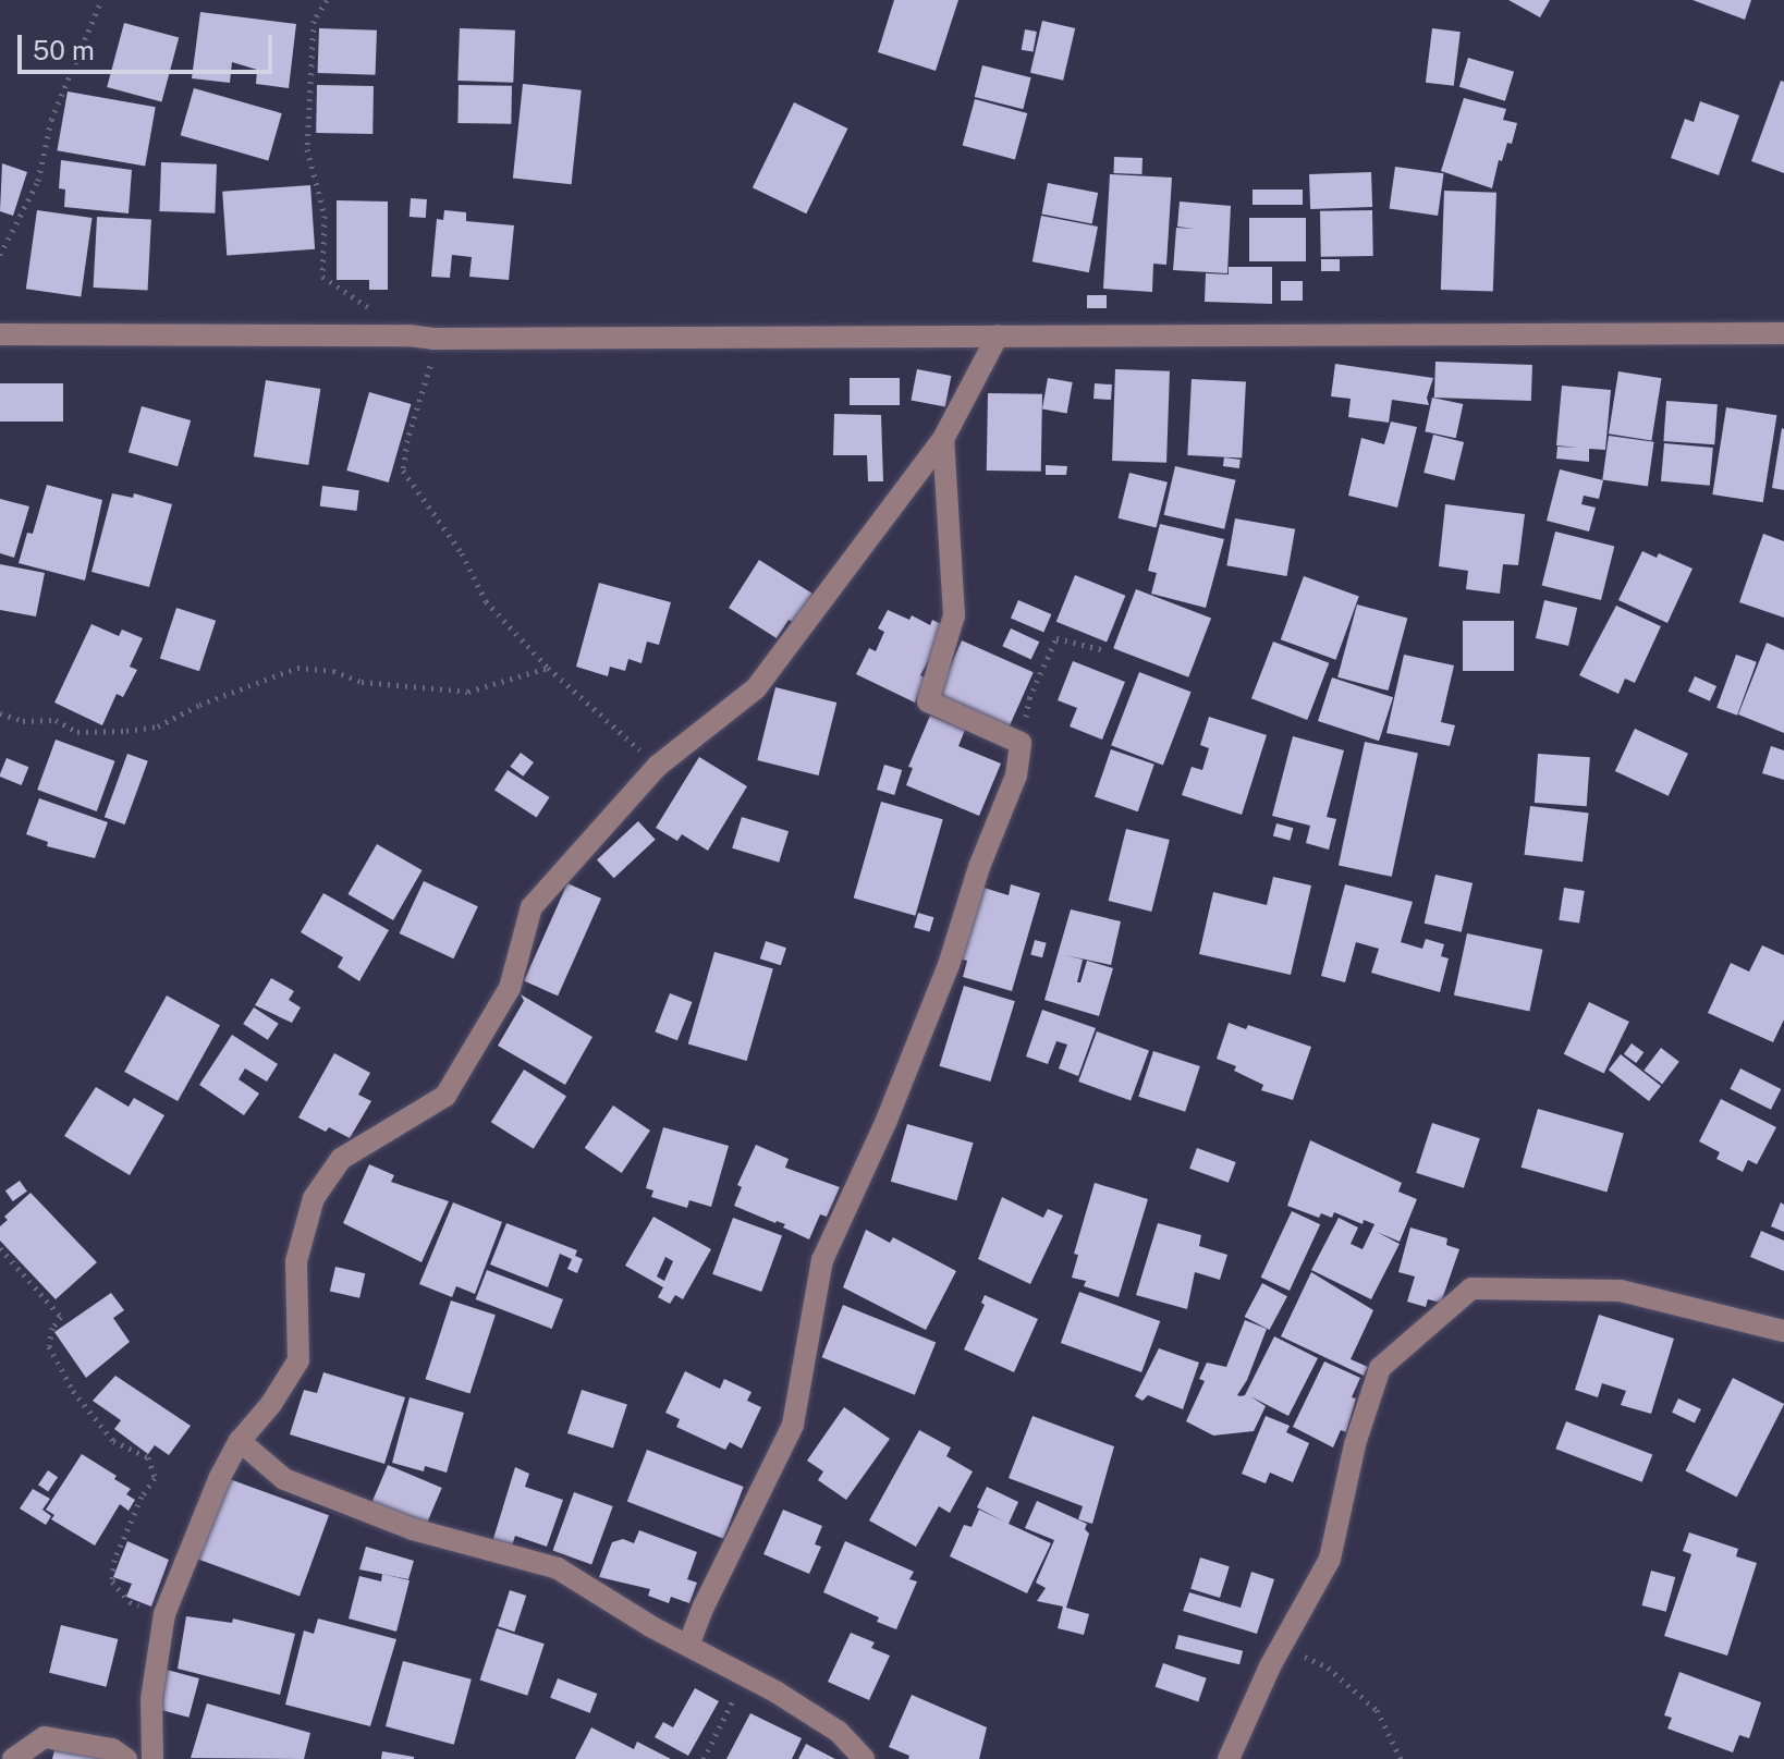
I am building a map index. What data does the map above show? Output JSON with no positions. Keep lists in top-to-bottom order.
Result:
{
  "scale_bar": "50 m"
}
